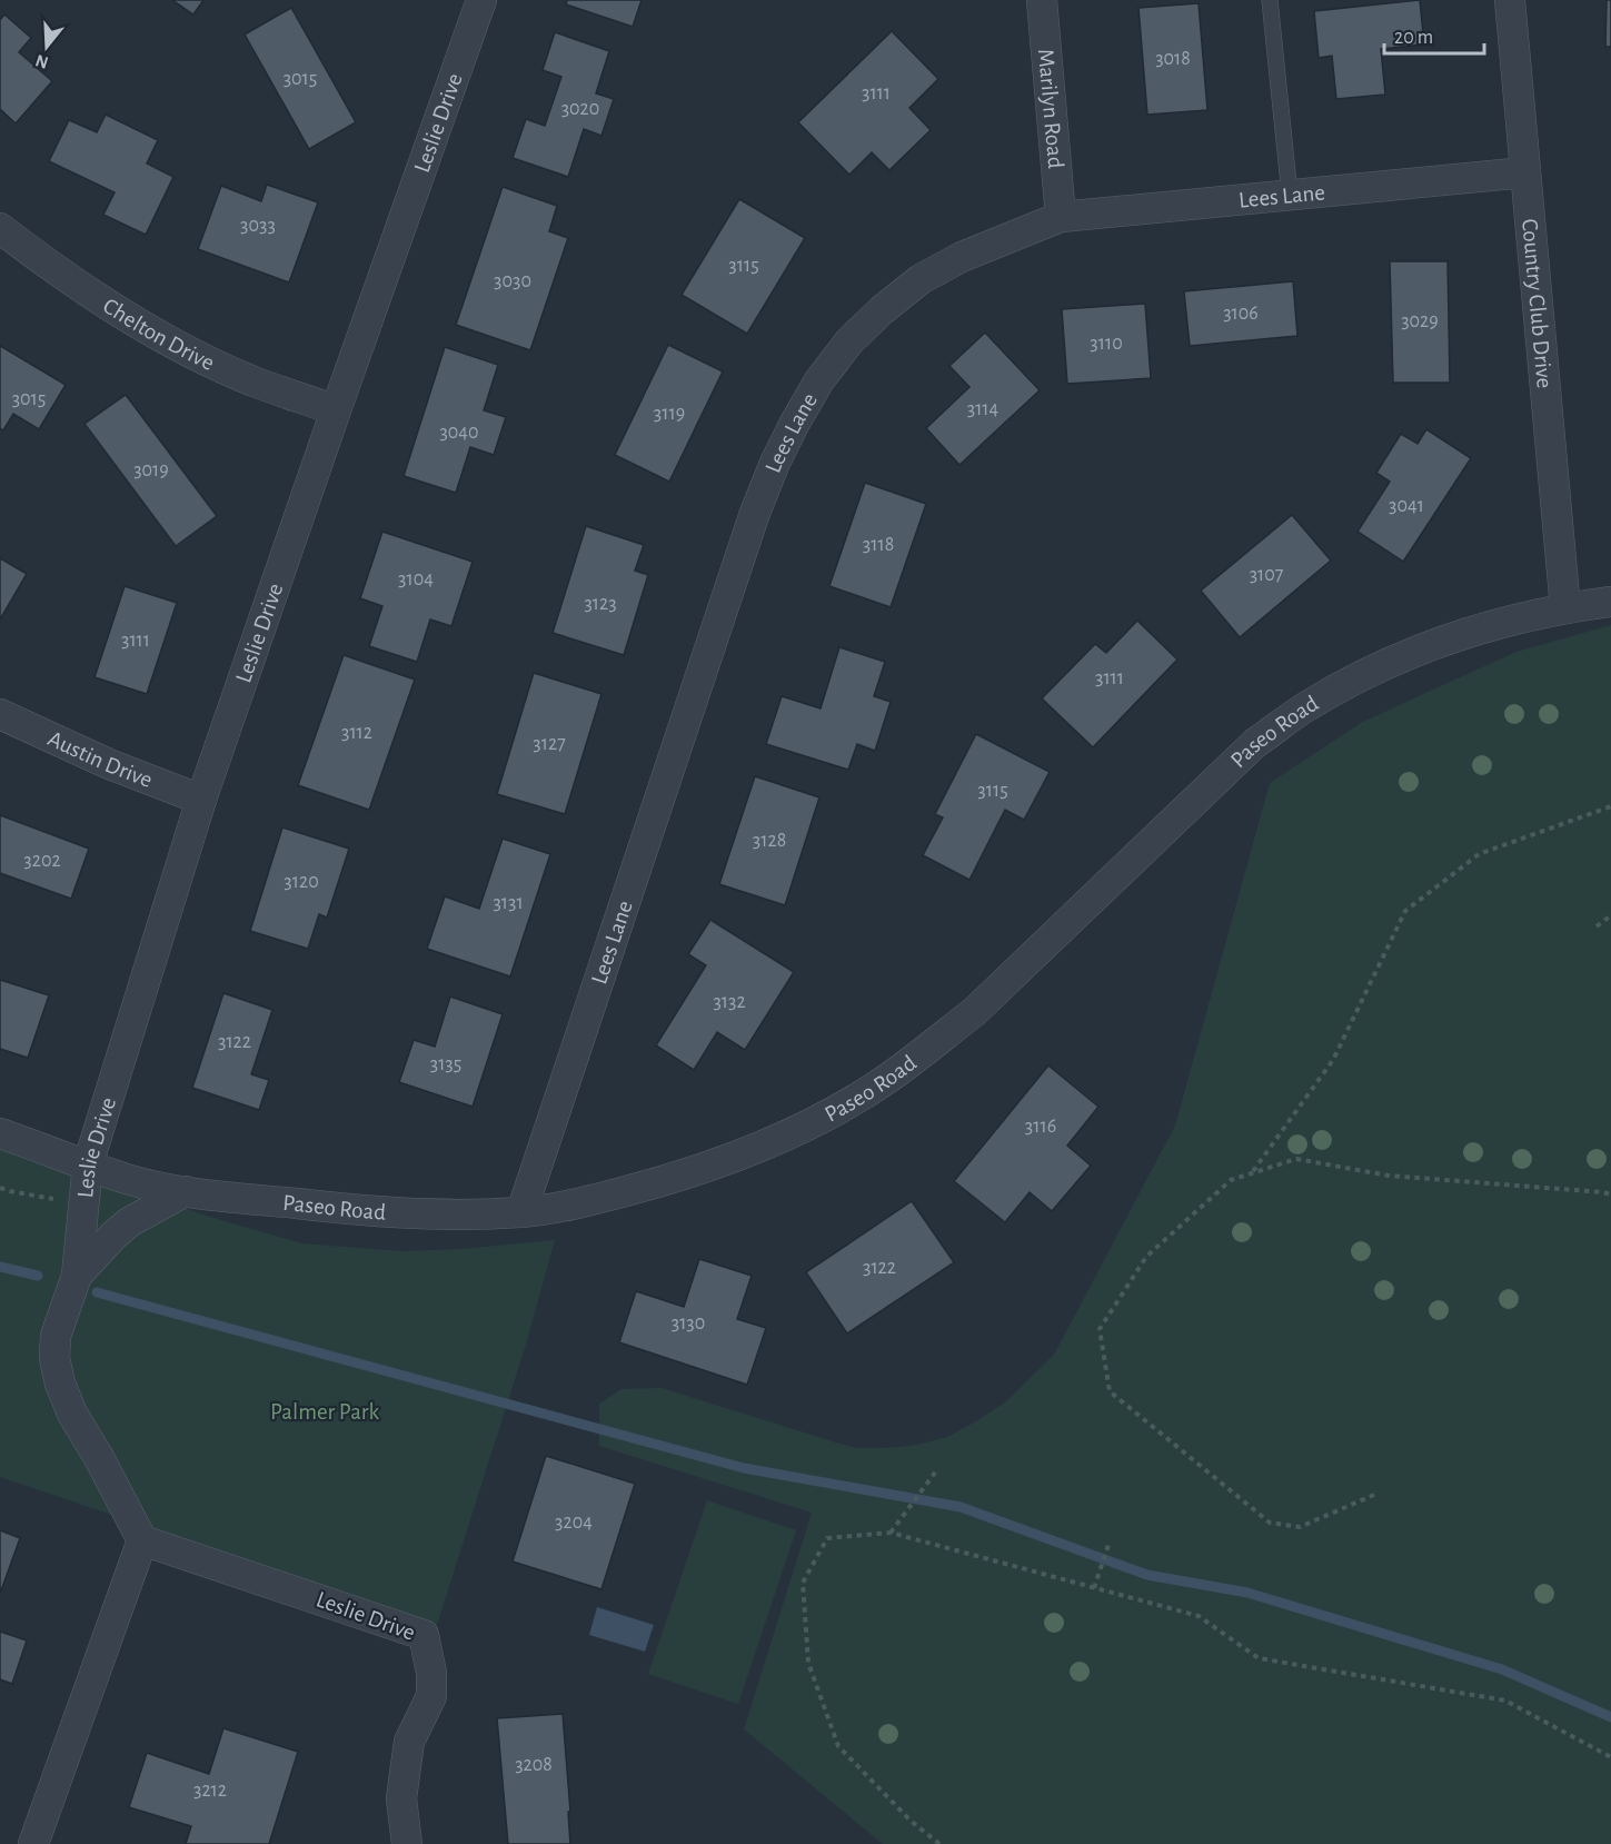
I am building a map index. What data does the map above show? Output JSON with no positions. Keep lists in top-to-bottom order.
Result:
{
  "streets": {
    "street": [
      "Marilyn Road",
      "Leslie Drive",
      "Lees Lane",
      "Country Club Drive",
      "Chelton Drive",
      "Paseo Road",
      "Austin Drive"
    ]
  },
  "crossings": [
    ["Marilyn Road", "Lees Lane"],
    ["Leslie Drive", "Chelton Drive"],
    ["Leslie Drive", "Paseo Road"],
    ["Leslie Drive", "Austin Drive"],
    ["Lees Lane", "Country Club Drive"],
    ["Lees Lane", "Paseo Road"],
    ["Country Club Drive", "Paseo Road"]
  ],
  "parks": ["Palmer Park"],
  "house_numbers": [
    "3018",
    "3015",
    "3111",
    "3020",
    "3033",
    "3115",
    "3030",
    "3106",
    "3029",
    "3110",
    "3015",
    "3114",
    "3119",
    "3040",
    "3019",
    "3041",
    "3118",
    "3107",
    "3104",
    "3123",
    "3111",
    "3111",
    "3112",
    "3127",
    "3115",
    "3128",
    "3202",
    "3120",
    "3131",
    "3132",
    "3122",
    "3135",
    "3116",
    "3122",
    "3130",
    "3204",
    "3208",
    "3212"
  ],
  "scale_bar": "20 m",
  "north": "bottom"
}
